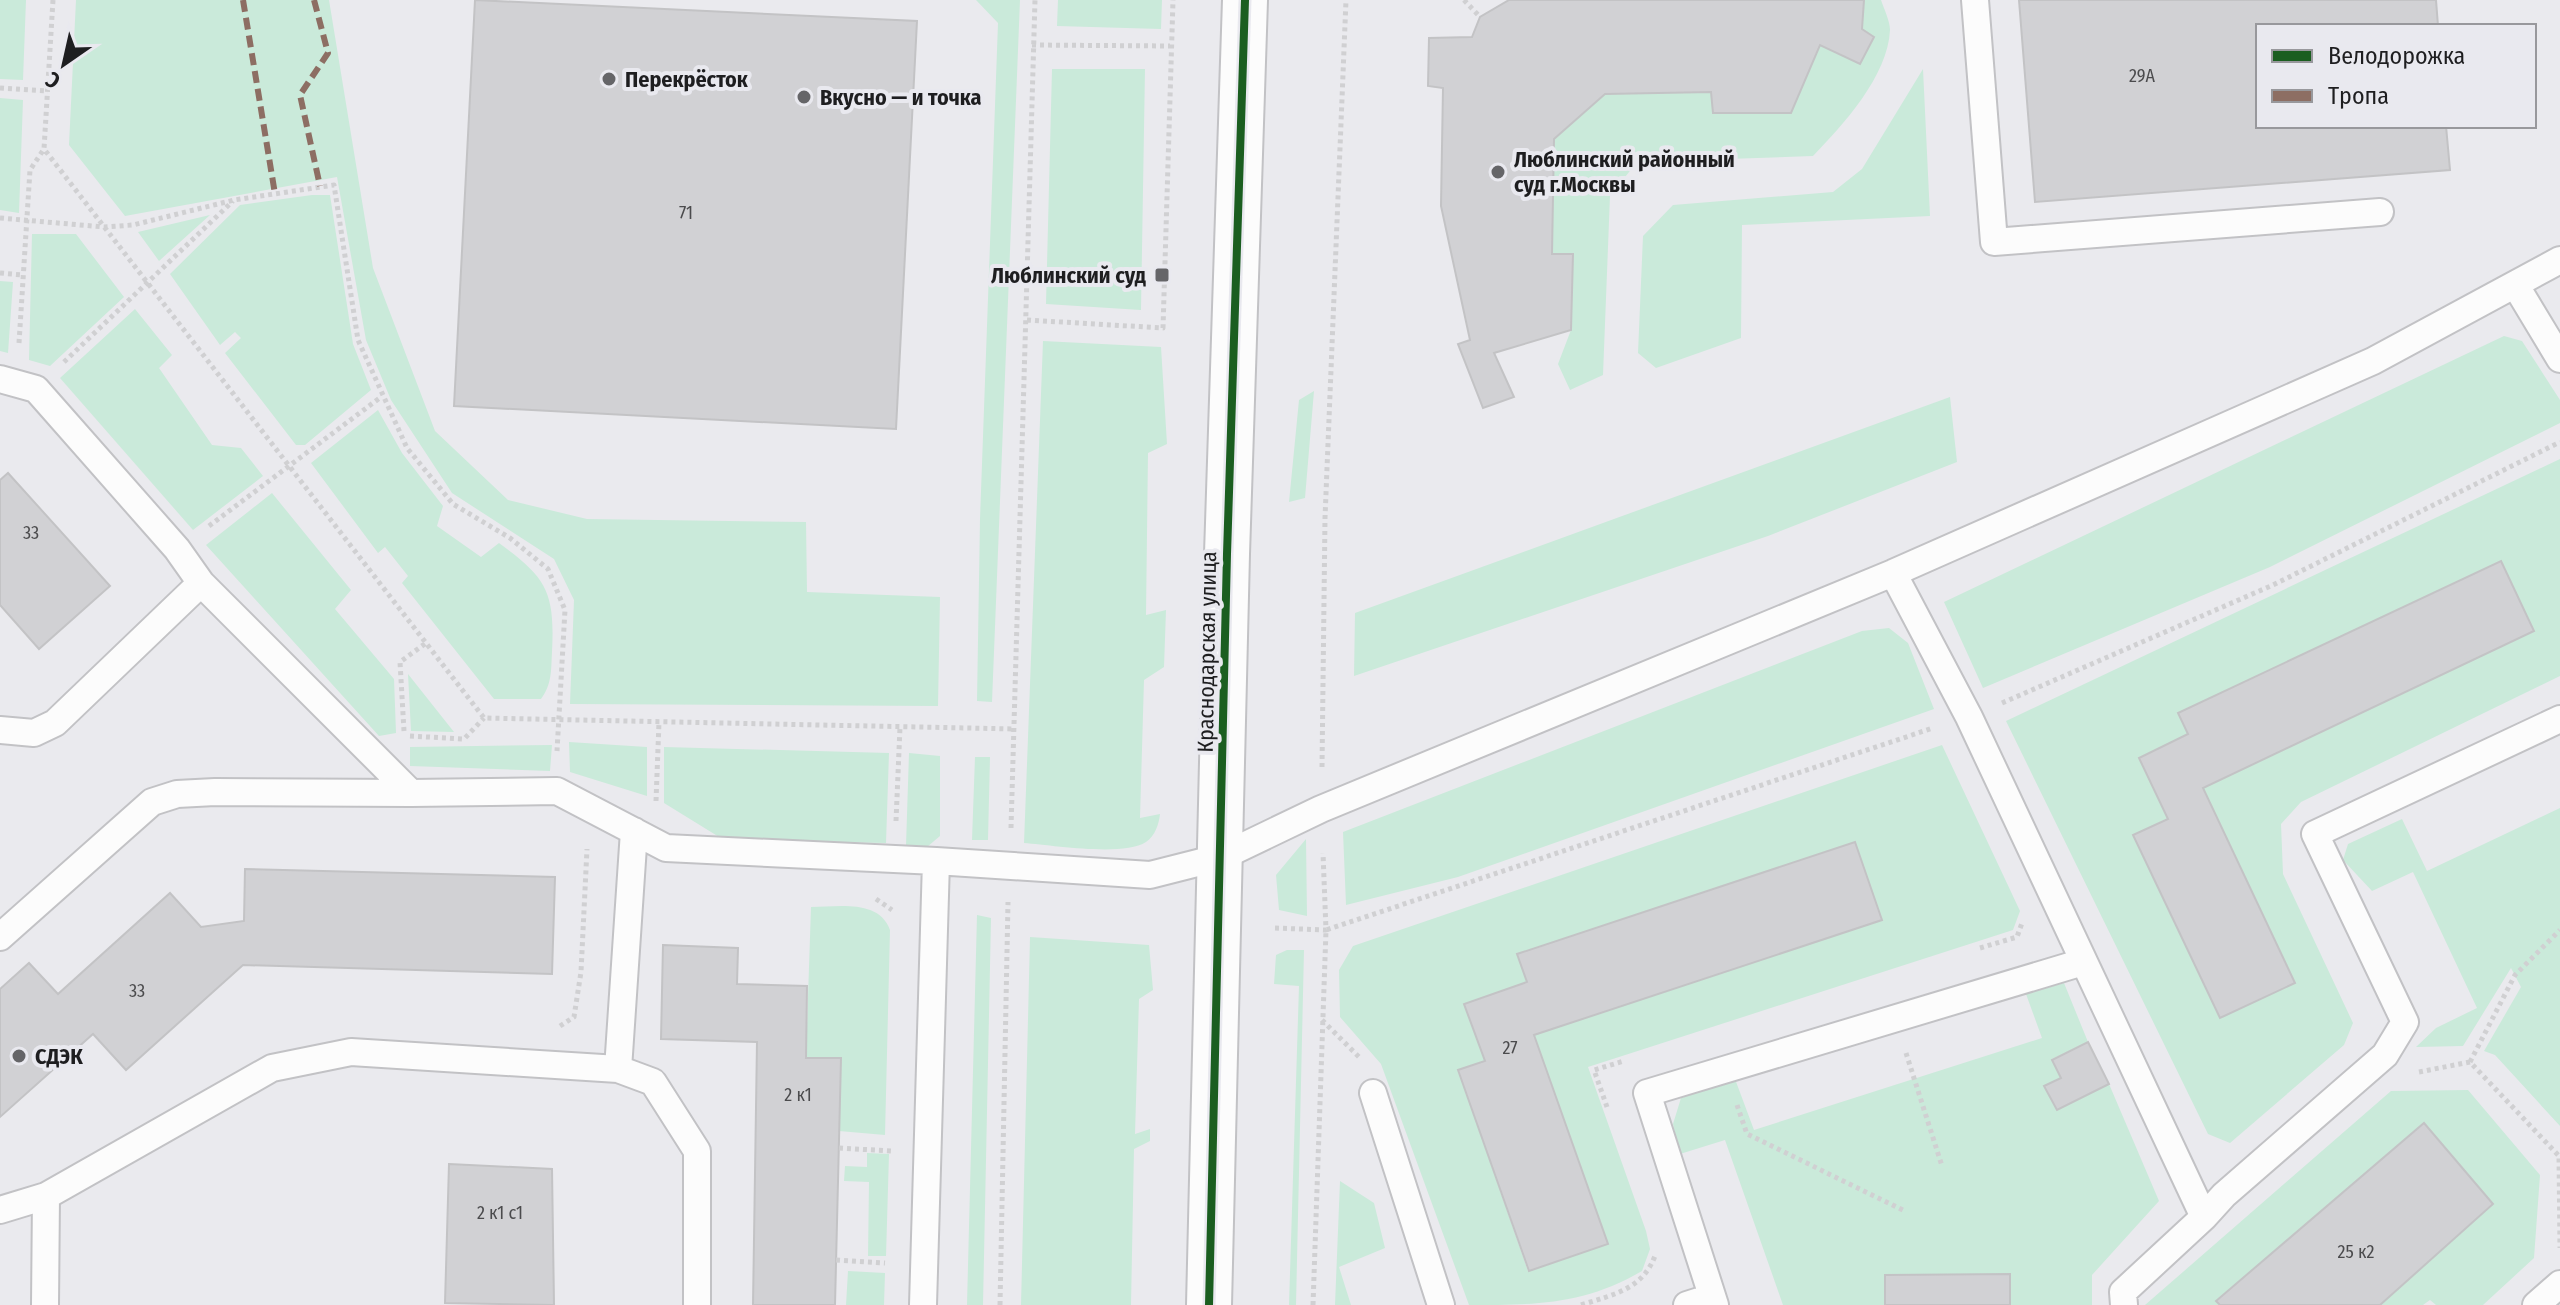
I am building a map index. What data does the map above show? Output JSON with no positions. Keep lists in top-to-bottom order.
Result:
{
  "streets": {
    "street": ["Краснодарская улица"]
  },
  "places": {
    "other": [
      "Перекрёсток",
      "Вкусно — и точка",
      "Люблинский районный суд г.Москвы",
      "СДЭК"
    ],
    "transit": ["Люблинский суд"]
  },
  "house_numbers": [
    "29А",
    "71",
    "33",
    "33",
    "27",
    "2 к1",
    "2 к1 с1",
    "25 к2"
  ],
  "legend": ["Велодорожка", "Тропа"],
  "north": "bottom left"
}
